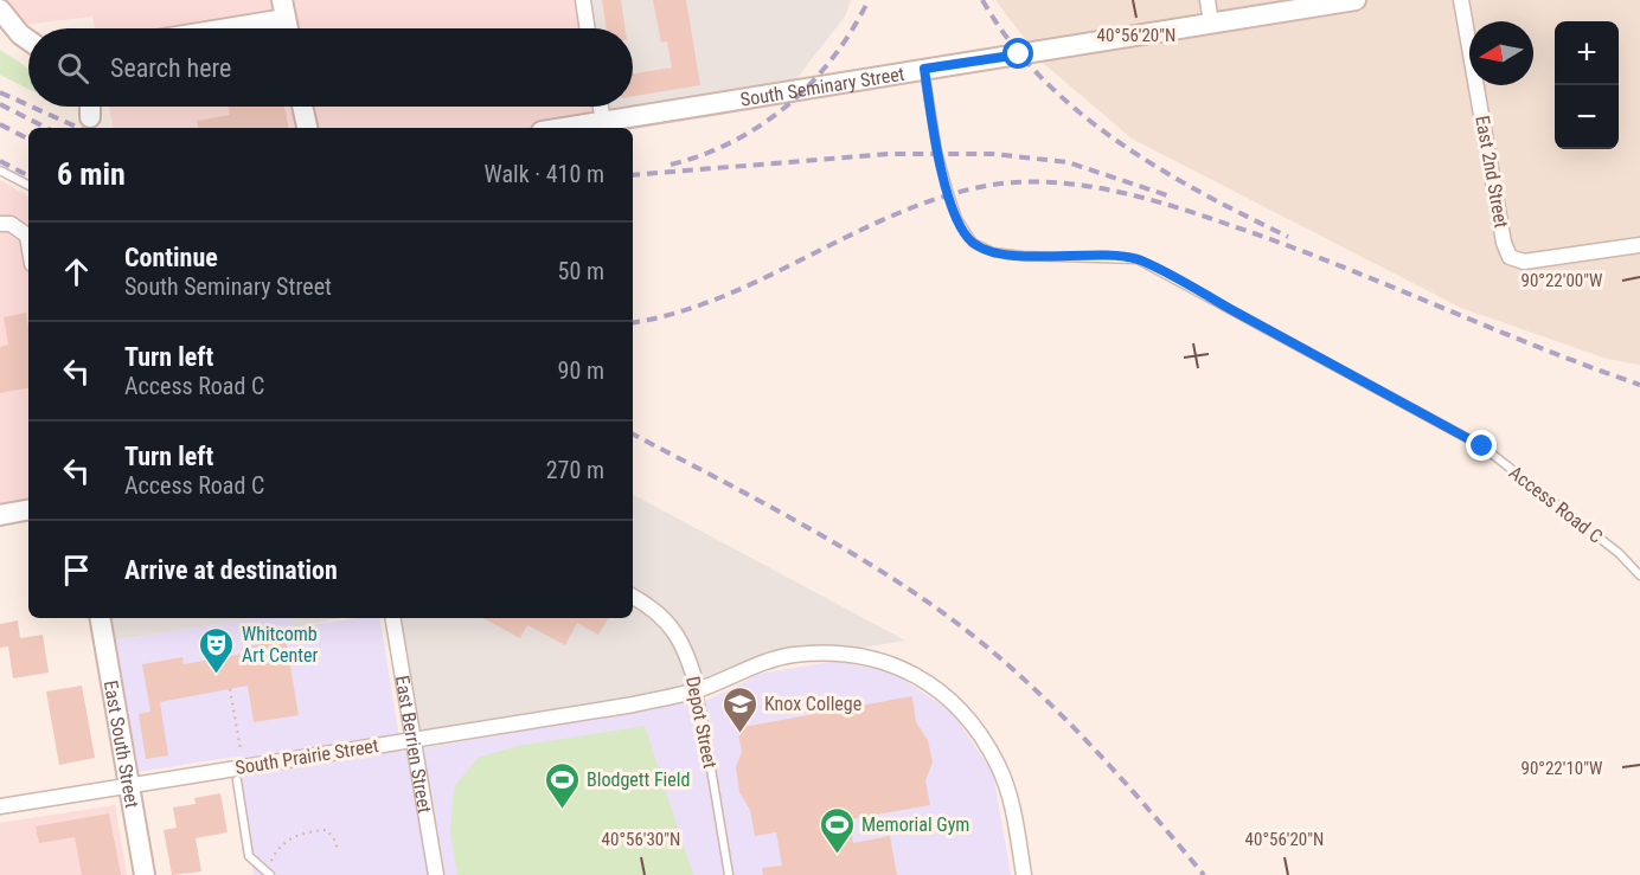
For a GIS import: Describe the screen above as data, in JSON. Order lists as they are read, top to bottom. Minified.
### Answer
{"streets":{"street":["South Seminary Street","East 2nd Street","Depot Street","East South Street","East Berrien Street","South Prairie Street"],"lane":["Access Road C"]},"crossings":[["South Seminary Street","Access Road C"],["Depot Street","South Prairie Street"],["East South Street","South Prairie Street"],["East Berrien Street","South Prairie Street"]],"places":{"theatre":["Whitcomb Art Center"],"school or university":["Knox College"],"sports":["Blodgett Field","Memorial Gym"]},"north":"left","page":{"map_buttons":["+","−"],"search":"Search here","heading":["6 min","Walk · 410 m"],"list":[["Continue","South Seminary Street","50 m"],["Turn left","Access Road C","90 m"],["Turn left","Access Road C","270 m"],"Arrive at destination"]},"coordinates":["40°56'20\"N","90°22'00\"W","90°22'10\"W","40°56'30\"N"]}
